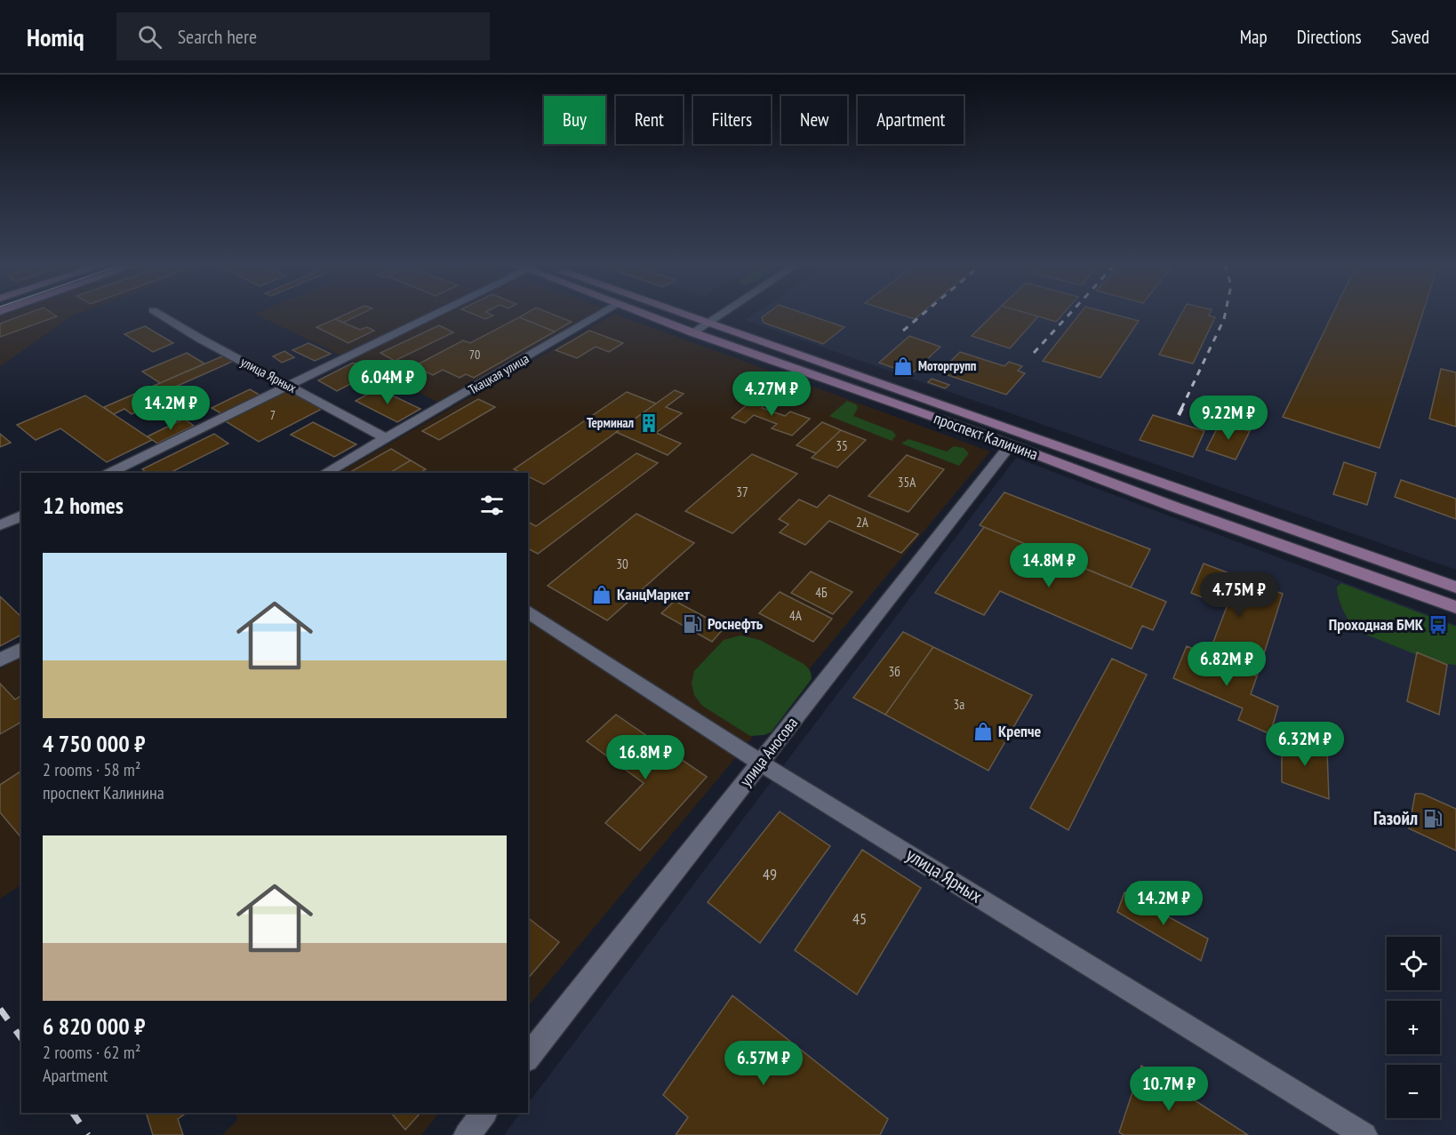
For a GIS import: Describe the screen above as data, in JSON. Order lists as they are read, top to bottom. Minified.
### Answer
{"streets":{"main road":["проспект Калинина"],"street":["Ткацкая улица","улица Ярных","улица Аносова"]},"crossings":[["Ткацкая улица","улица Ярных"],["улица Ярных","улица Аносова"],["проспект Калинина","улица Аносова"]],"places":{"shop":["Моторгрупп","КанцМаркет","Крепче"],"building":["Терминал"],"fuel station":["Роснефть","Газойл"],"bus stop":["Проходная БМК"]},"house_numbers":["70","7","35","35А","37","2А","30","4Б","4А","3б","3а","49","45"],"page":{"header":"Homiq","search":"Search here","nav":["Map","Directions","Saved"],"chip":["Buy","Rent","Filters","New","Apartment"],"price":["6.04M ₽","4.27M ₽","14.2M ₽","9.22M ₽","14.8M ₽","4.75M ₽","6.82M ₽","6.32M ₽","16.8M ₽","14.2M ₽","6.57M ₽","10.7M ₽"],"heading":"12 homes","list":[{"name":"4 750 000 ₽","note":"2 rooms · 58 m² · проспект Калинина"},{"name":"6 820 000 ₽","note":"2 rooms · 62 m² · Apartment"}],"map_buttons":["+","−"]}}
